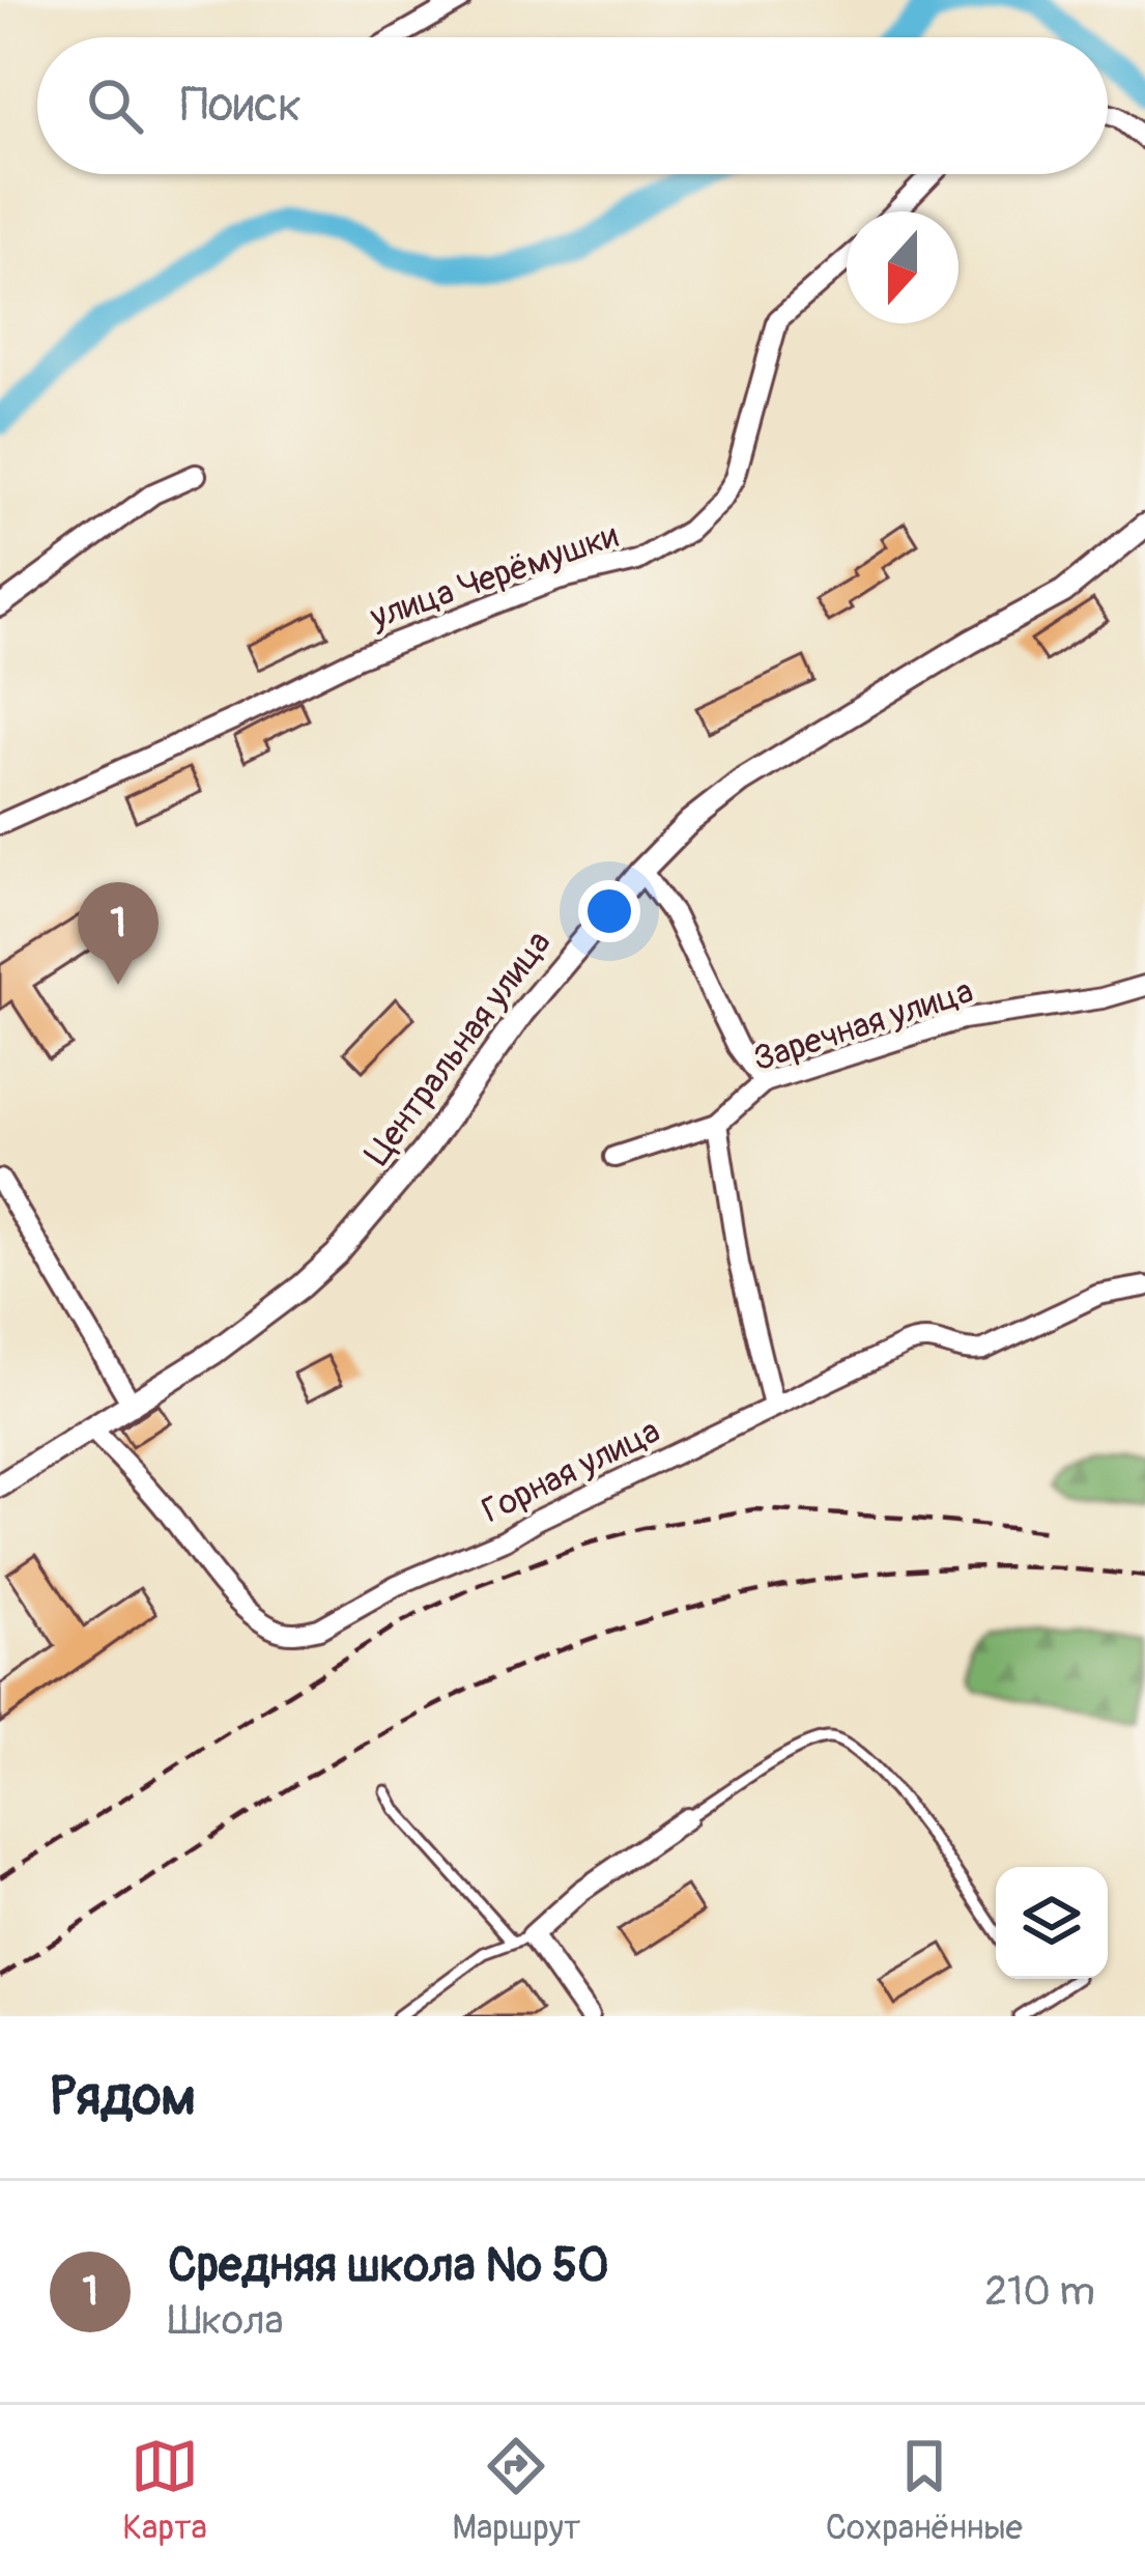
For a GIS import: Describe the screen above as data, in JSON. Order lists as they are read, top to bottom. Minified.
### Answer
{"streets":{"street":["улица Черёмушки","Заречная улица","Центральная улица","Горная улица"]},"crossings":[["Центральная улица","Горная улица"]],"north":"bottom","page":{"search":"Поиск","pins":"1","heading":"Рядом","list":[{"mark":"1","name":"Средняя школа № 50","note":"Школа","value":"210 m"}],"nav":["Карта","Маршрут","Сохранённые"]}}
